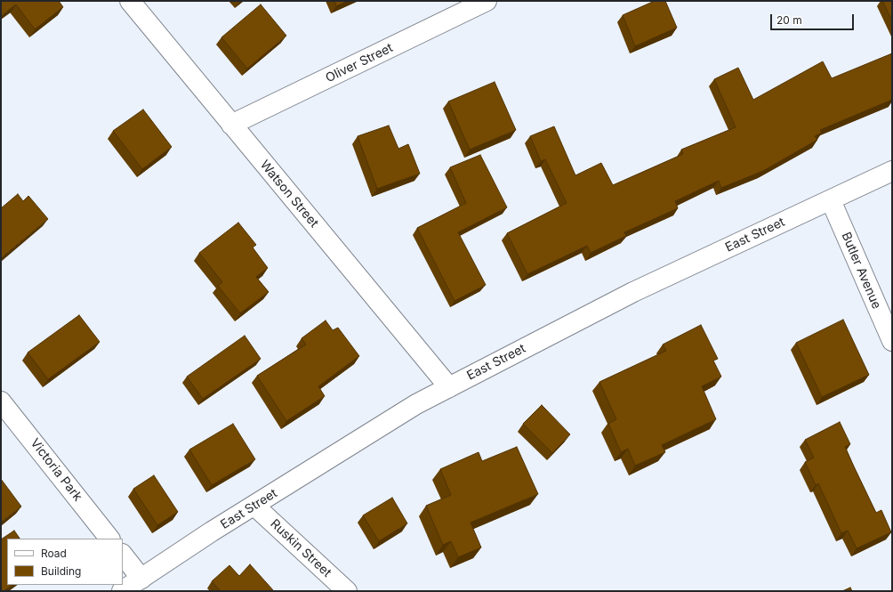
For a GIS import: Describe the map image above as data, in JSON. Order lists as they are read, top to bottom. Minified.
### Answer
{"streets":{"street":["Oliver Street","Watson Street","East Street","Butler Avenue","Victoria Park","Ruskin Street"]},"crossings":[["Oliver Street","Watson Street"],["Watson Street","East Street"],["East Street","Butler Avenue"],["East Street","Ruskin Street"]],"legend":["Road","Building"],"scale_bar":"20 m"}
